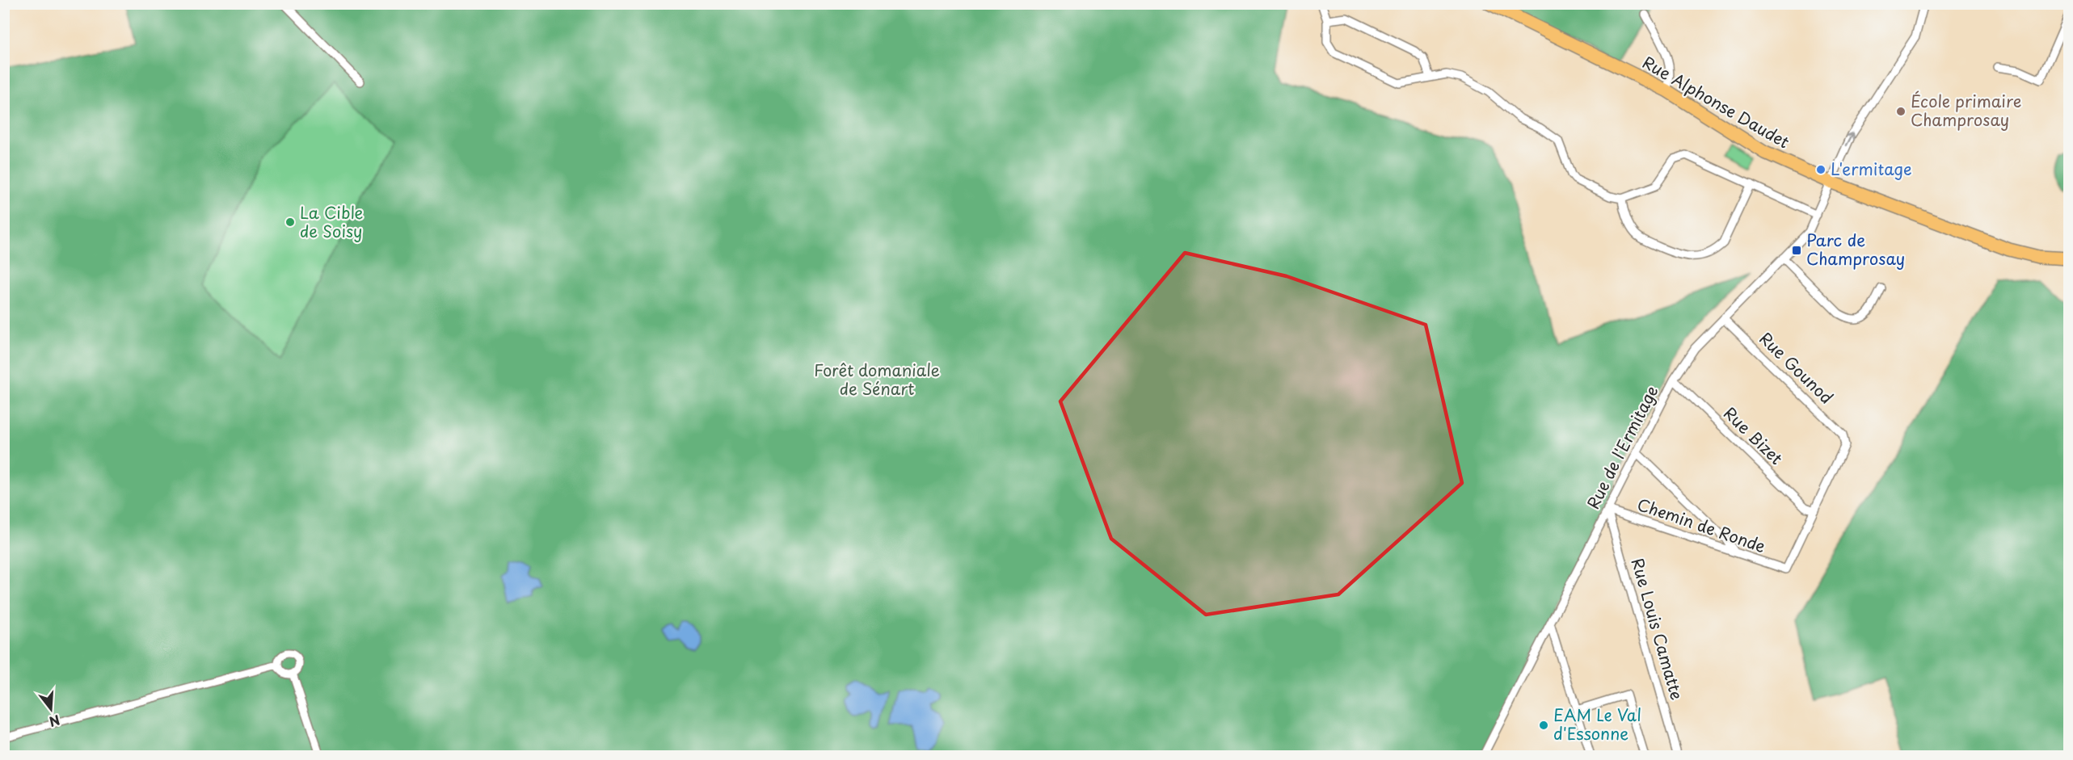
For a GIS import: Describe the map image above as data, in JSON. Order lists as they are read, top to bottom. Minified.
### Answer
{"streets":{"main road":["Rue Alphonse Daudet"],"street":["Rue Gounod","Rue Bizet","Rue de l'Ermitage","Chemin de Ronde","Rue Louis Camatte"]},"crossings":[["Rue Alphonse Daudet","Rue de l'Ermitage"],["Rue Gounod","Rue Bizet"],["Rue Gounod","Rue de l'Ermitage"],["Rue Gounod","Chemin de Ronde"],["Rue Bizet","Rue de l'Ermitage"],["Rue Bizet","Chemin de Ronde"],["Rue de l'Ermitage","Chemin de Ronde"],["Rue de l'Ermitage","Rue Louis Camatte"],["Chemin de Ronde","Rue Louis Camatte"]],"parks":["Forêt domaniale de Sénart"],"places":{"other":["École primaire Champrosay","L'ermitage","La Cible de Soisy","EAM Le Val d'Essonne"],"transit":["Parc de Champrosay"]},"north":"bottom"}
